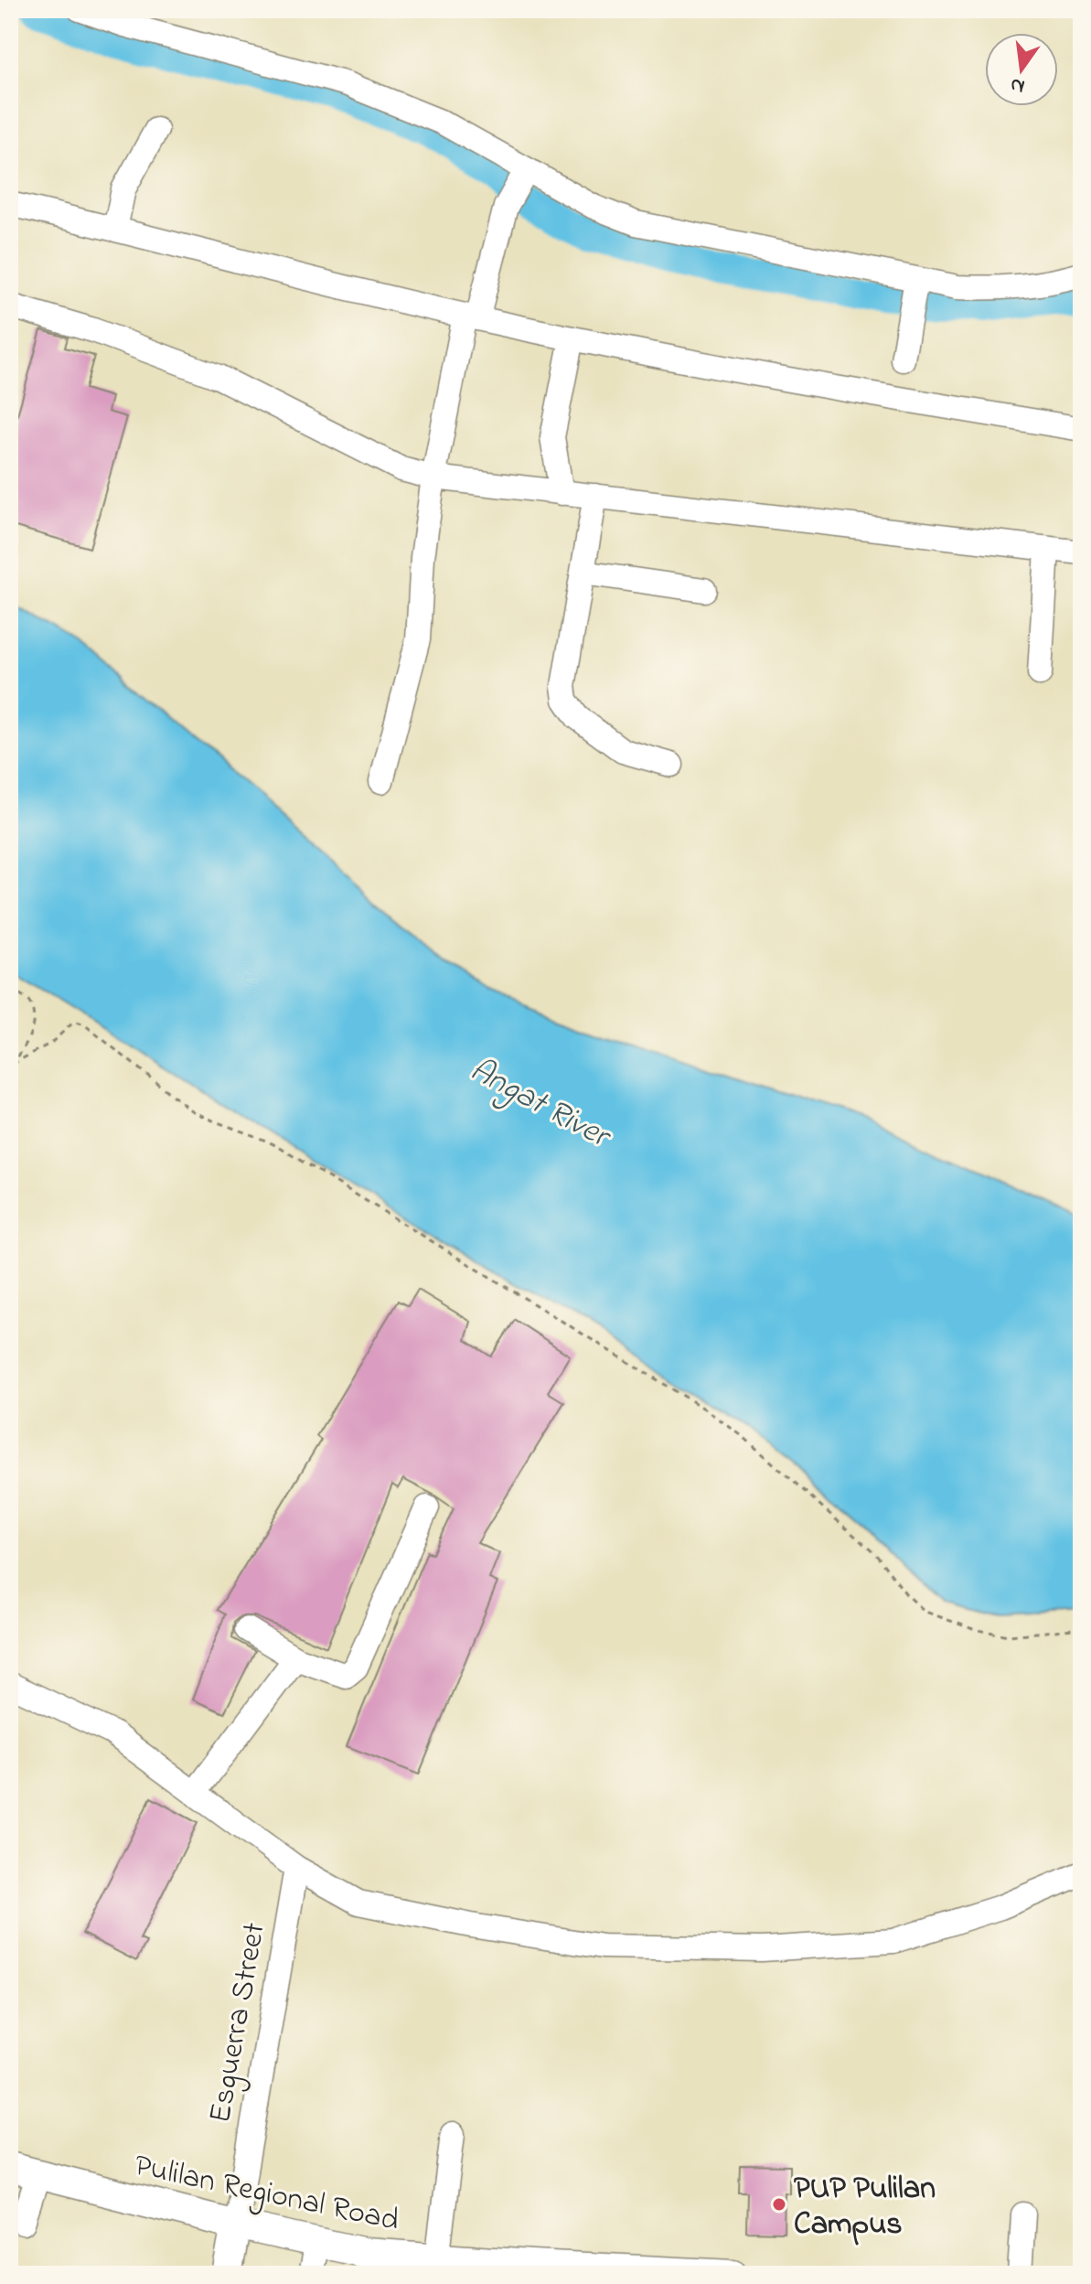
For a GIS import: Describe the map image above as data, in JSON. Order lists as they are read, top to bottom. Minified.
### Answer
{"streets":{"main road":["Esguerra Street","Pulilan Regional Road"]},"crossings":[["Esguerra Street","Pulilan Regional Road"]],"water":["Angat River"],"places":["PUP Pulilan Campus"],"north":"bottom"}
